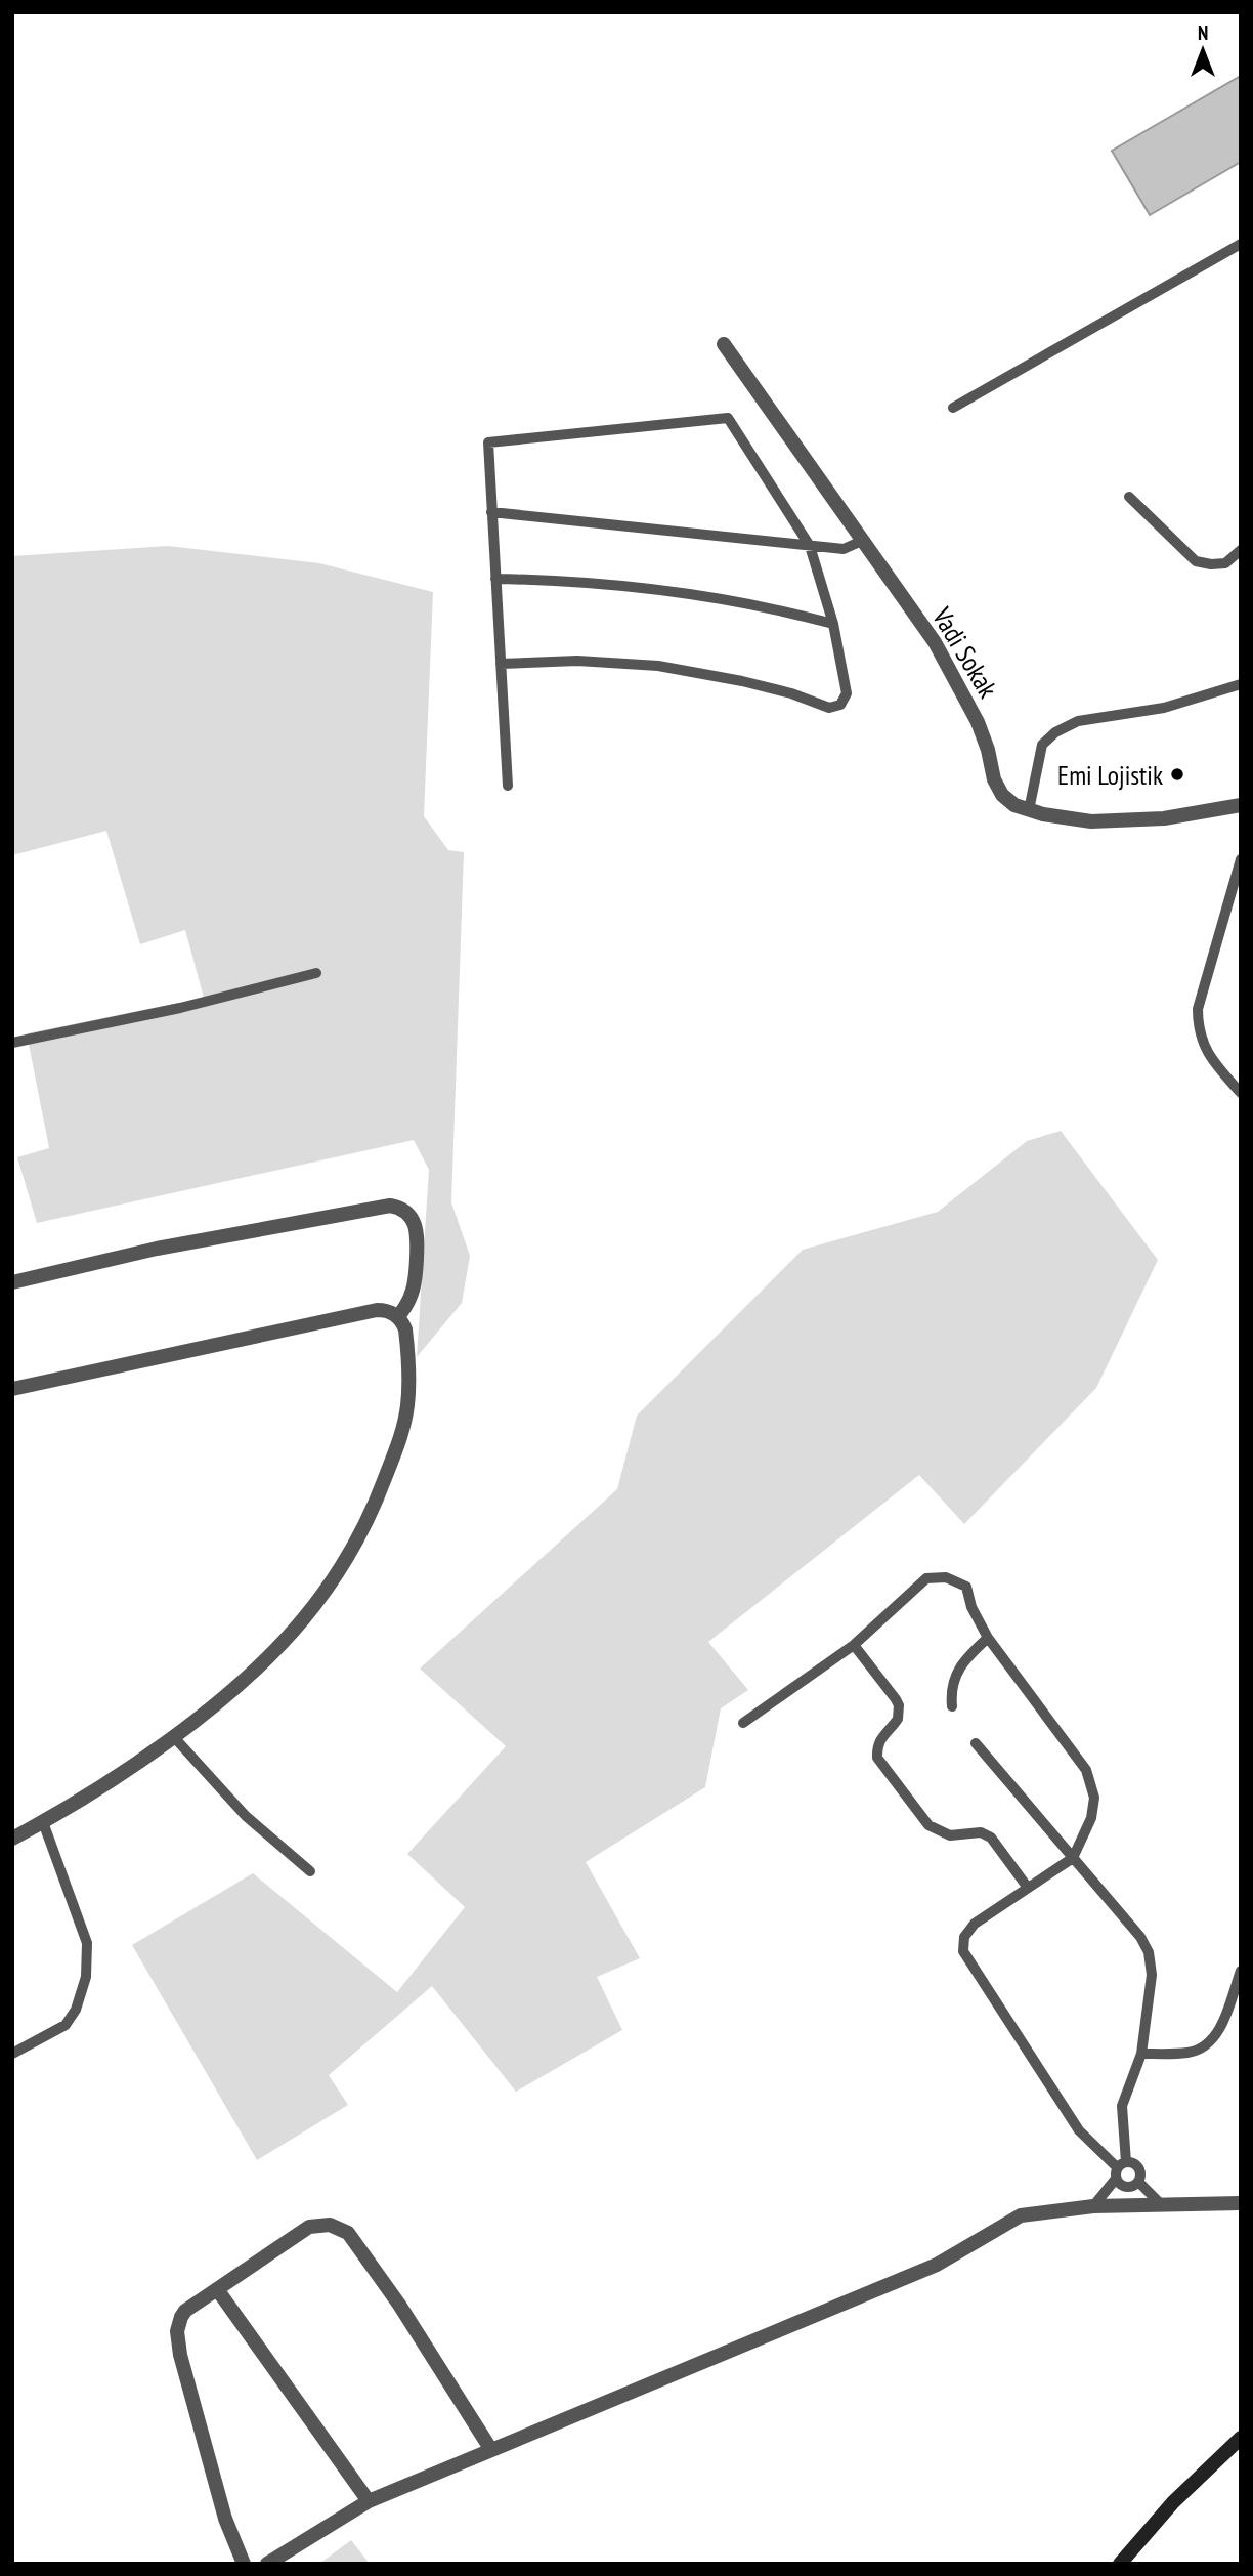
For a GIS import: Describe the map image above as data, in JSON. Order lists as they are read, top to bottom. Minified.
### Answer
{"streets":{"street":["Vadi Sokak"]},"places":["Emi Lojistik"],"north":"top"}
